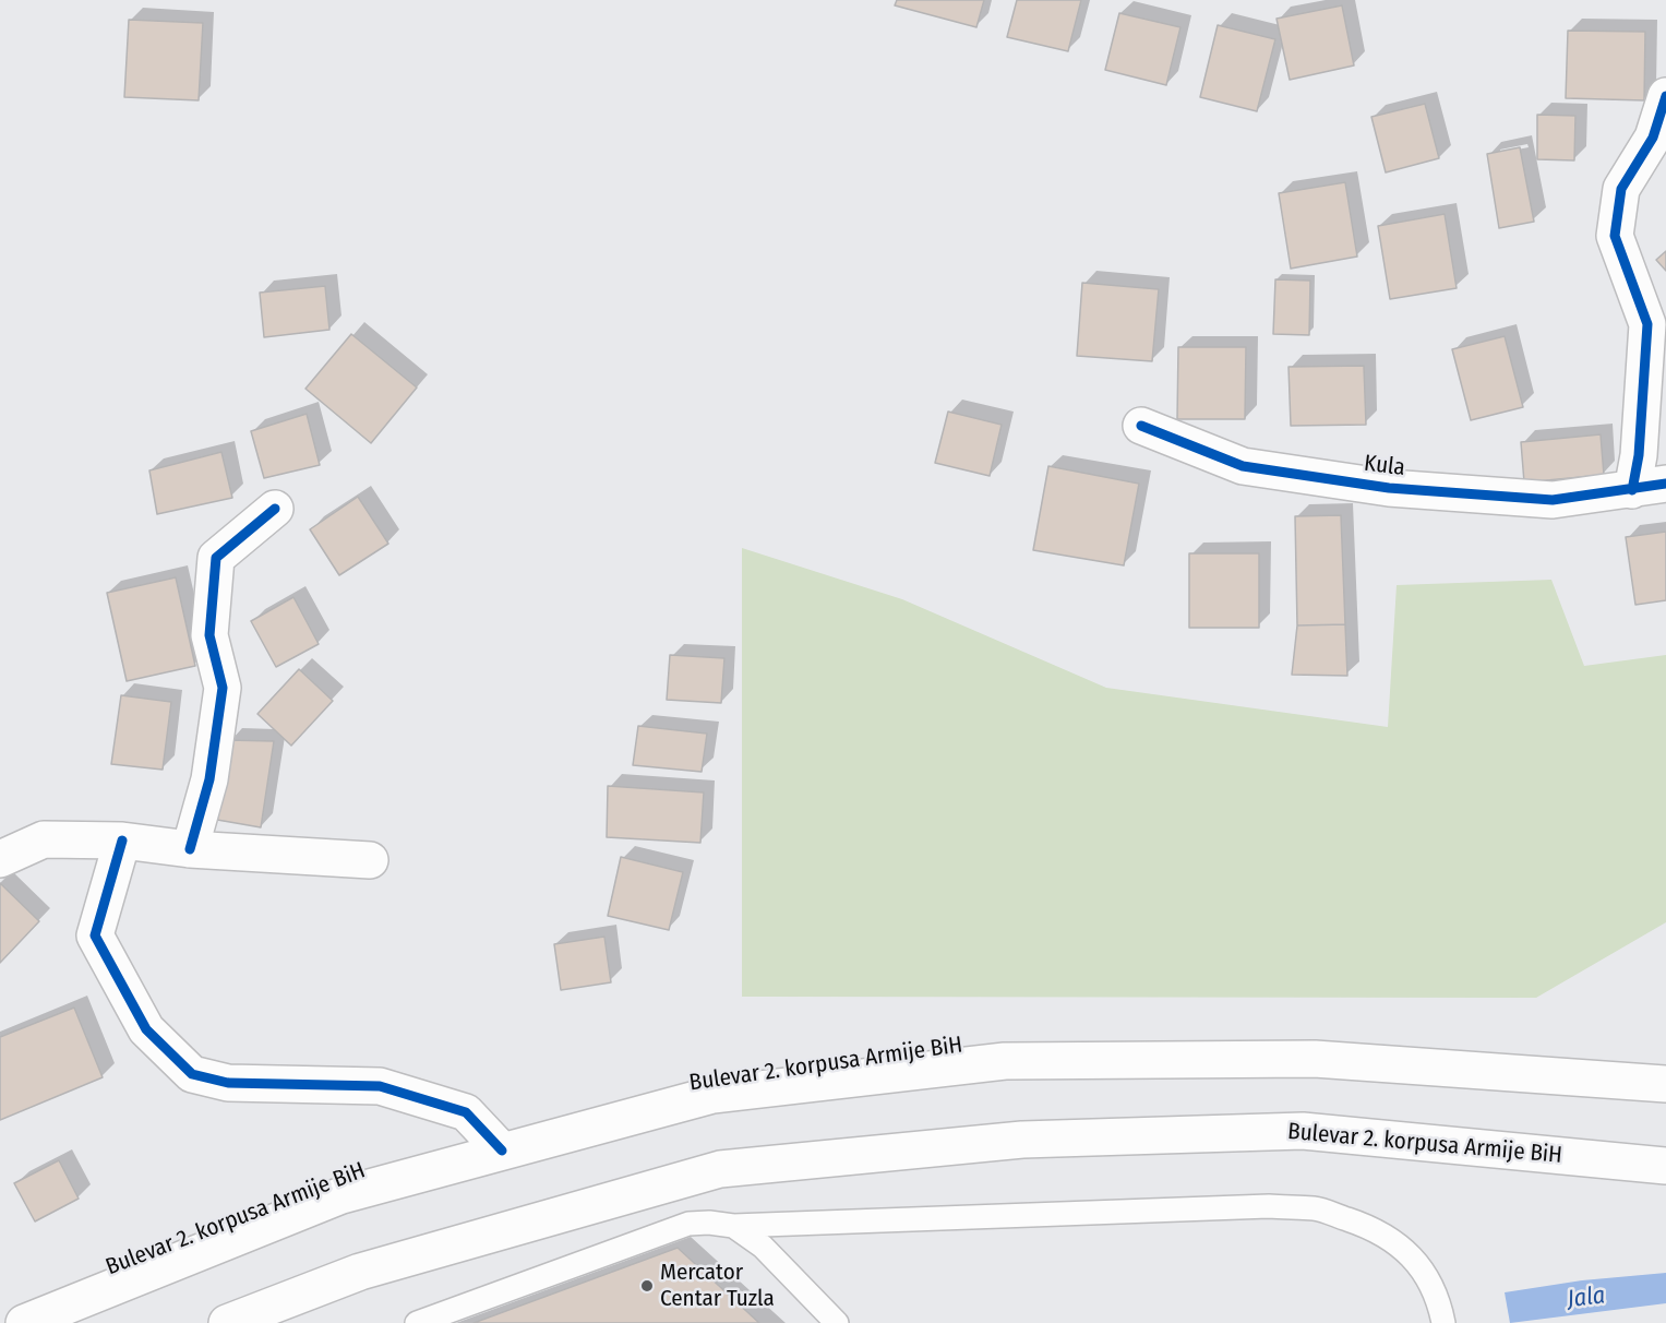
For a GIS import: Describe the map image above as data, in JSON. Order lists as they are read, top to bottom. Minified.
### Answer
{"streets":{"main road":["Kula","Bulevar 2. korpusa Armije BiH"]},"water":["Jala"],"places":["Mercator Centar Tuzla"]}
